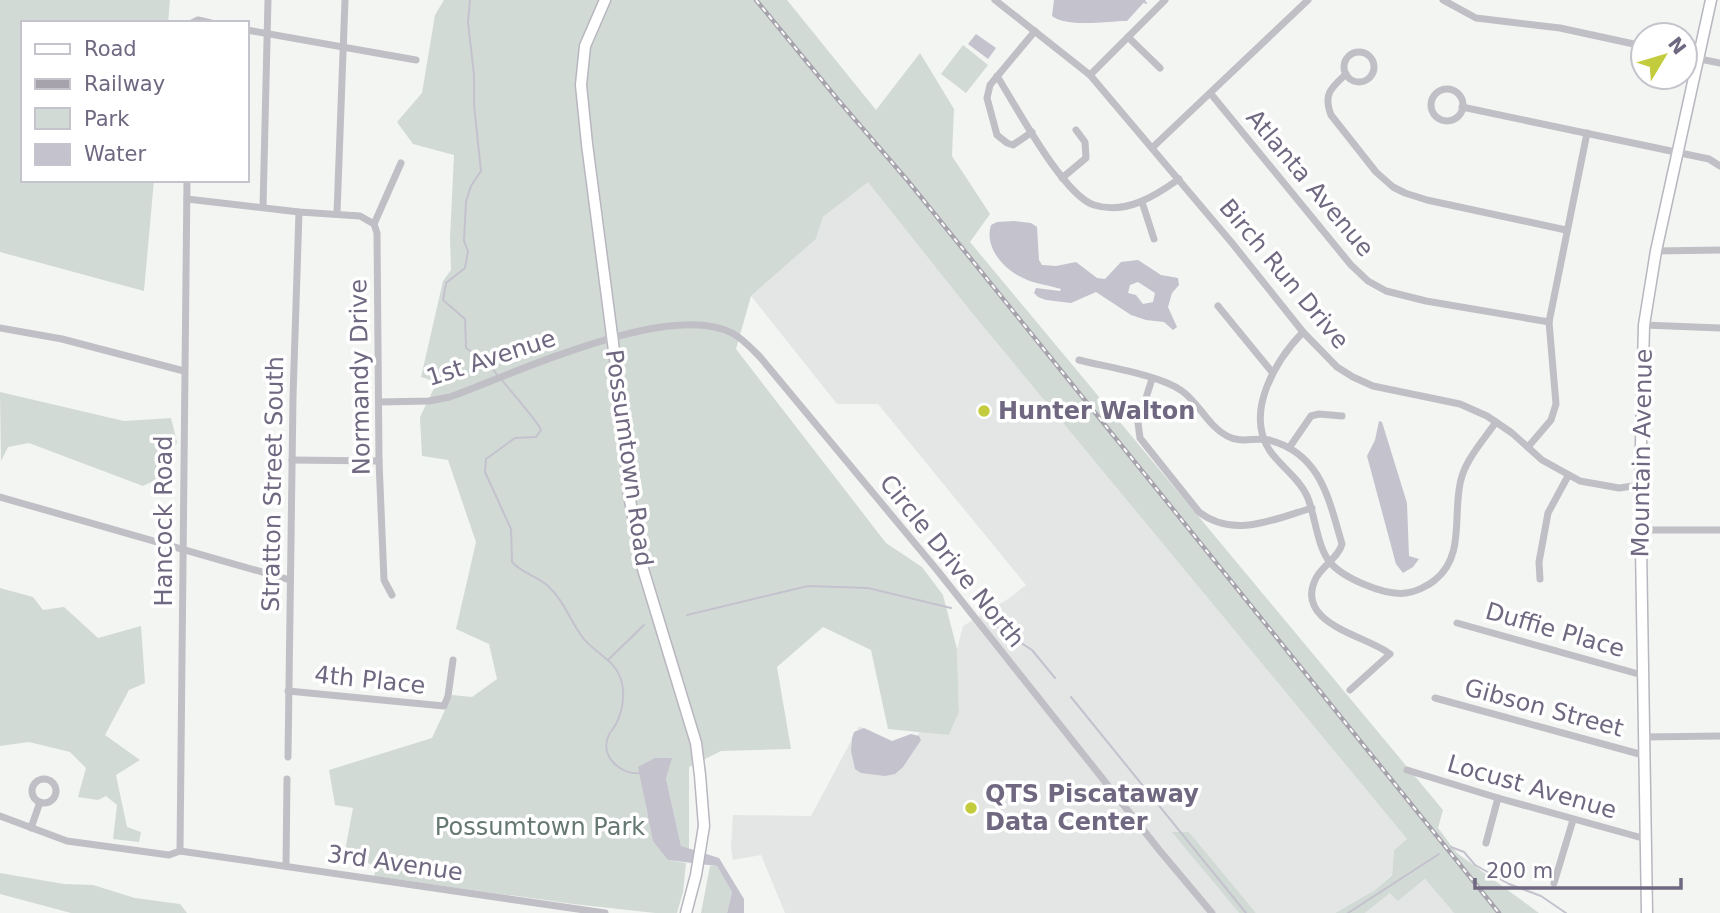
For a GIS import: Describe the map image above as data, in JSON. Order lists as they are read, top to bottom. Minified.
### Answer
{"streets":{"main road":["Mountain Avenue","Possumtown Road"],"street":["Atlanta Avenue","Birch Run Drive","1st Avenue","Normandy Drive","Stratton Street South","Hancock Road","Circle Drive North","Duffie Place","4th Place","Gibson Street","Locust Avenue","3rd Avenue"]},"crossings":[["Birch Run Drive","Mountain Avenue"],["1st Avenue","Normandy Drive"],["1st Avenue","Possumtown Road"],["1st Avenue","Circle Drive North"],["Mountain Avenue","Duffie Place"],["Mountain Avenue","Gibson Street"],["Mountain Avenue","Locust Avenue"],["Possumtown Road","Circle Drive North"],["Stratton Street South","4th Place"],["Hancock Road","3rd Avenue"]],"parks":["Possumtown Park"],"places":["Hunter Walton","QTS Piscataway Data Center"],"legend":["Road","Railway","Park","Water"],"scale_bar":"200 m","north":"top right"}
